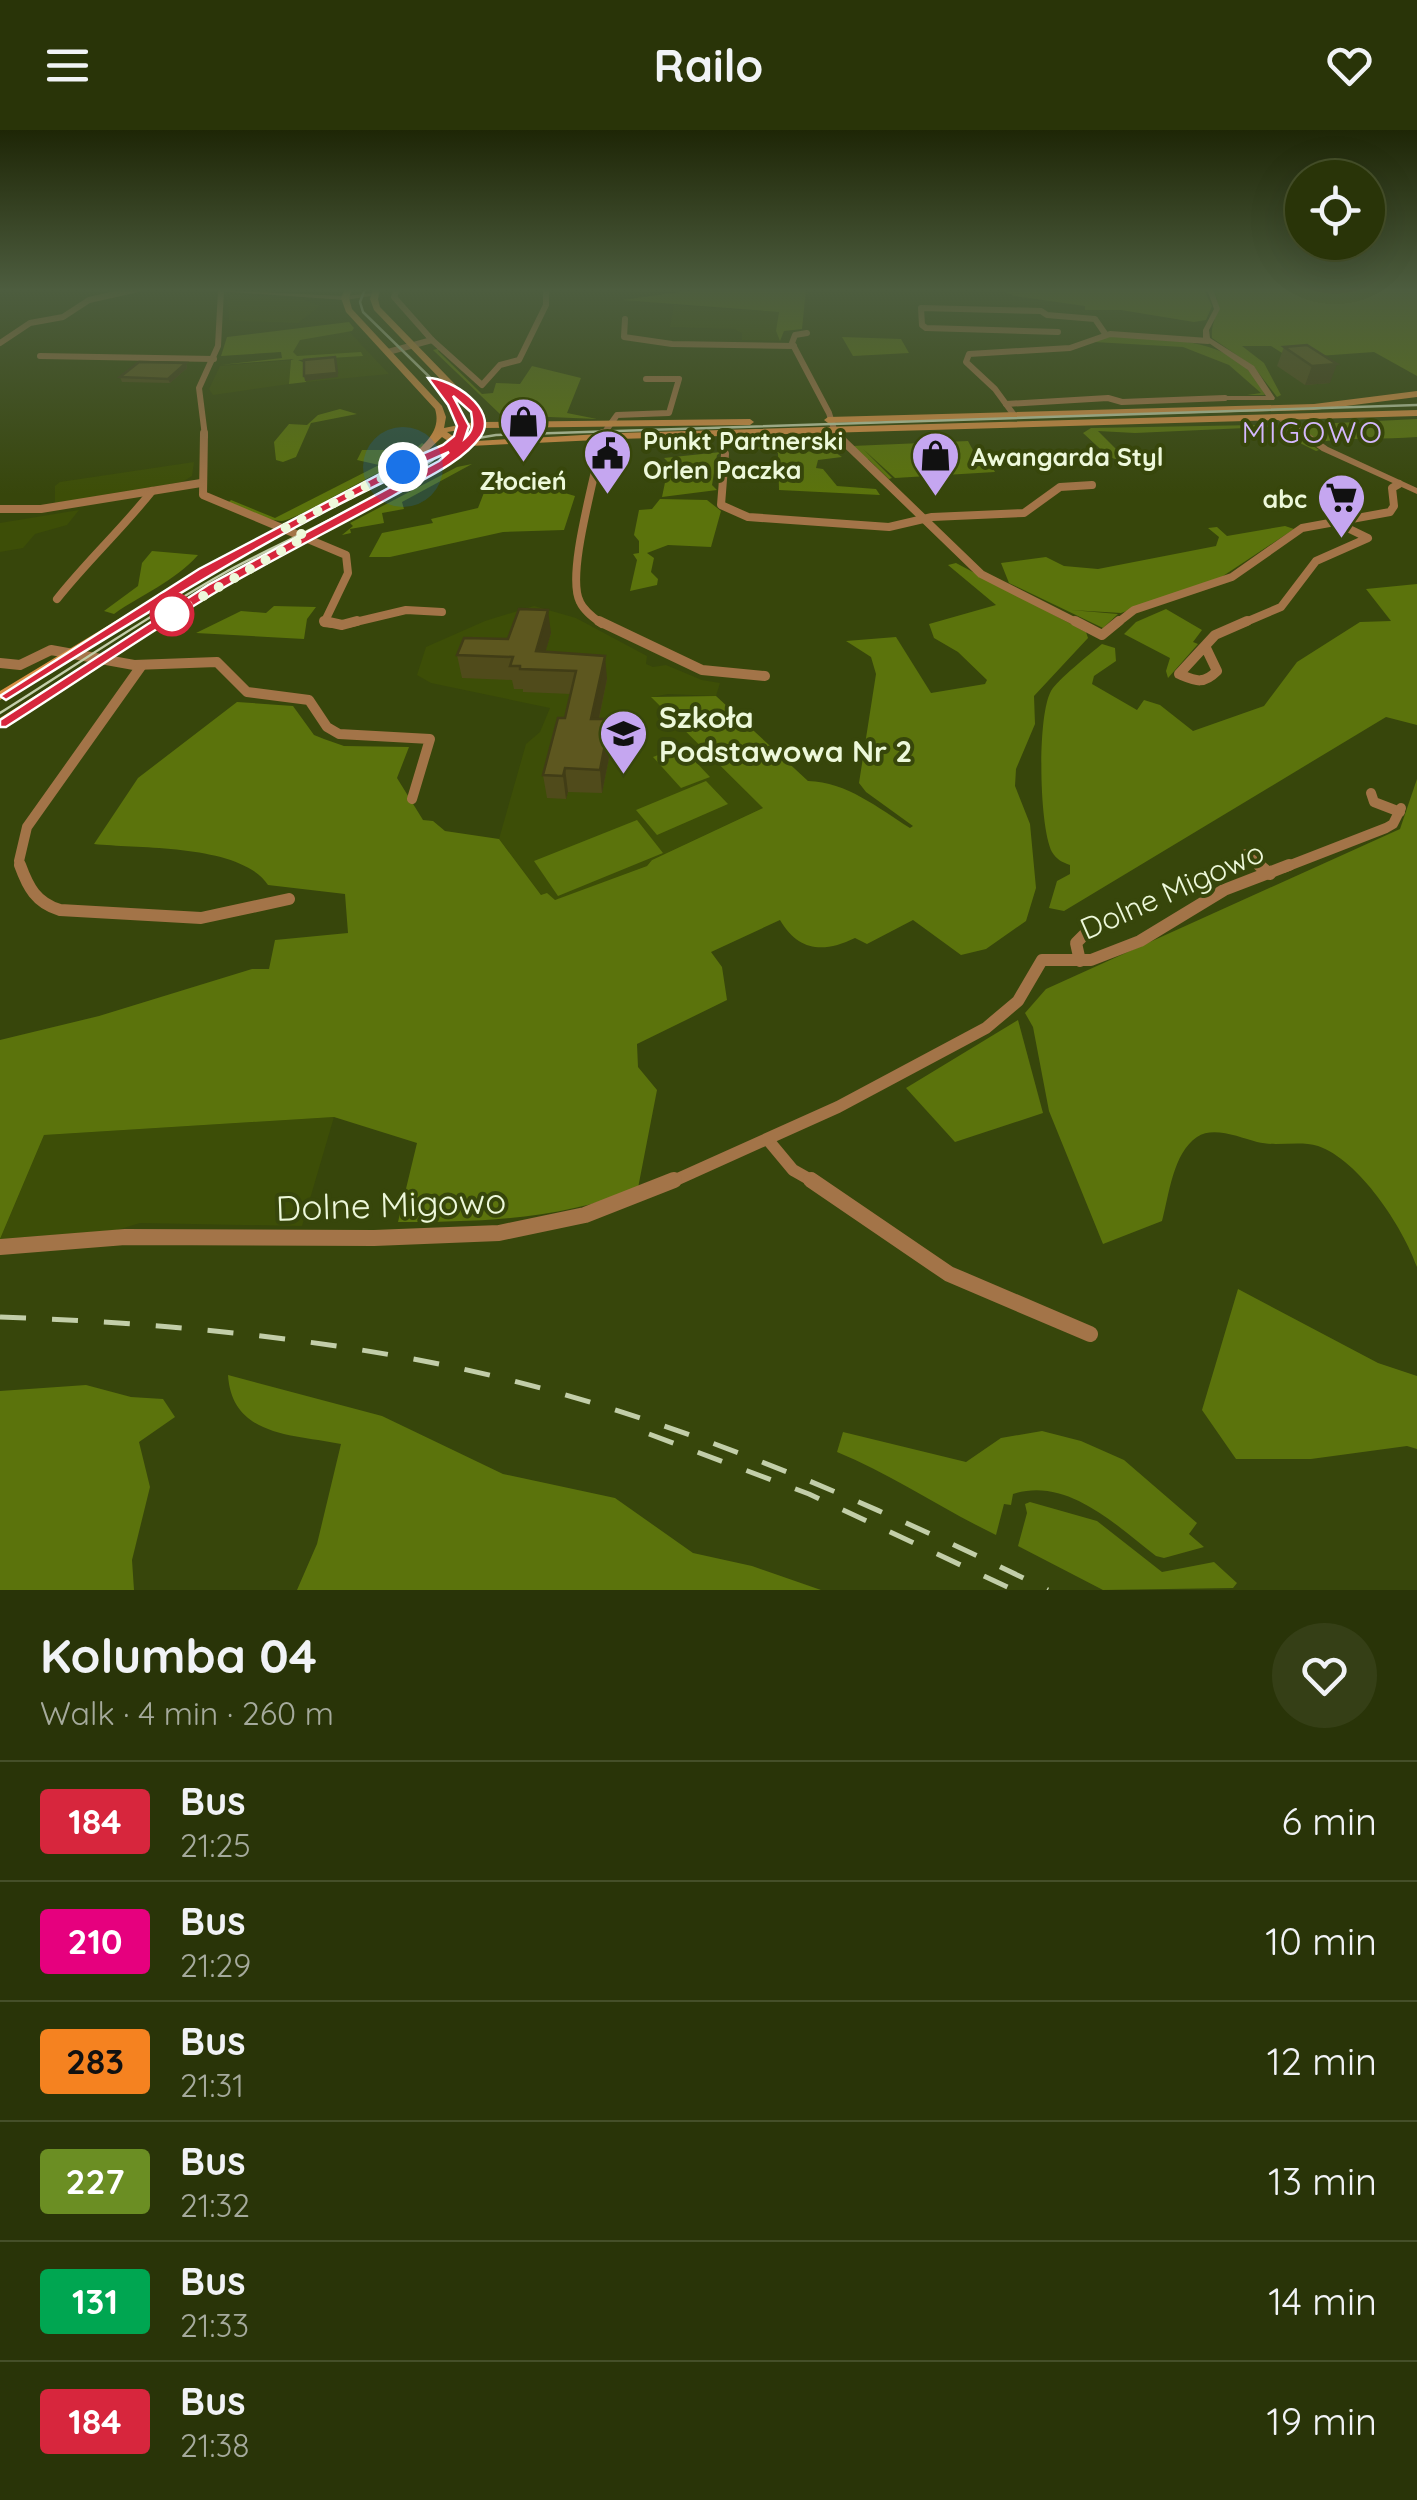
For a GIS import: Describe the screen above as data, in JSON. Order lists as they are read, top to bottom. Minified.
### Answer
{"streets":{"street":["Dolne Migowo"]},"districts":["MIGOWO"],"places":{"shop":["Złocień","Awangarda Styl"],"public building":["Punkt Partnerski Orlen Paczka"],"supermarket":["abc"],"school or university":["Szkoła Podstawowa Nr 2"]},"lines":["bus line 184"],"page":{"header":"Railo","heading":["Kolumba 04","Walk · 4 min · 260 m"],"list":[{"mark":"184","name":"Bus","note":"21:25","value":"6 min"},{"mark":"210","name":"Bus","note":"21:29","value":"10 min"},{"mark":"283","name":"Bus","note":"21:31","value":"12 min"},{"mark":"227","name":"Bus","note":"21:32","value":"13 min"},{"mark":"131","name":"Bus","note":"21:33","value":"14 min"},{"mark":"184","name":"Bus","note":"21:38","value":"19 min"}]}}
